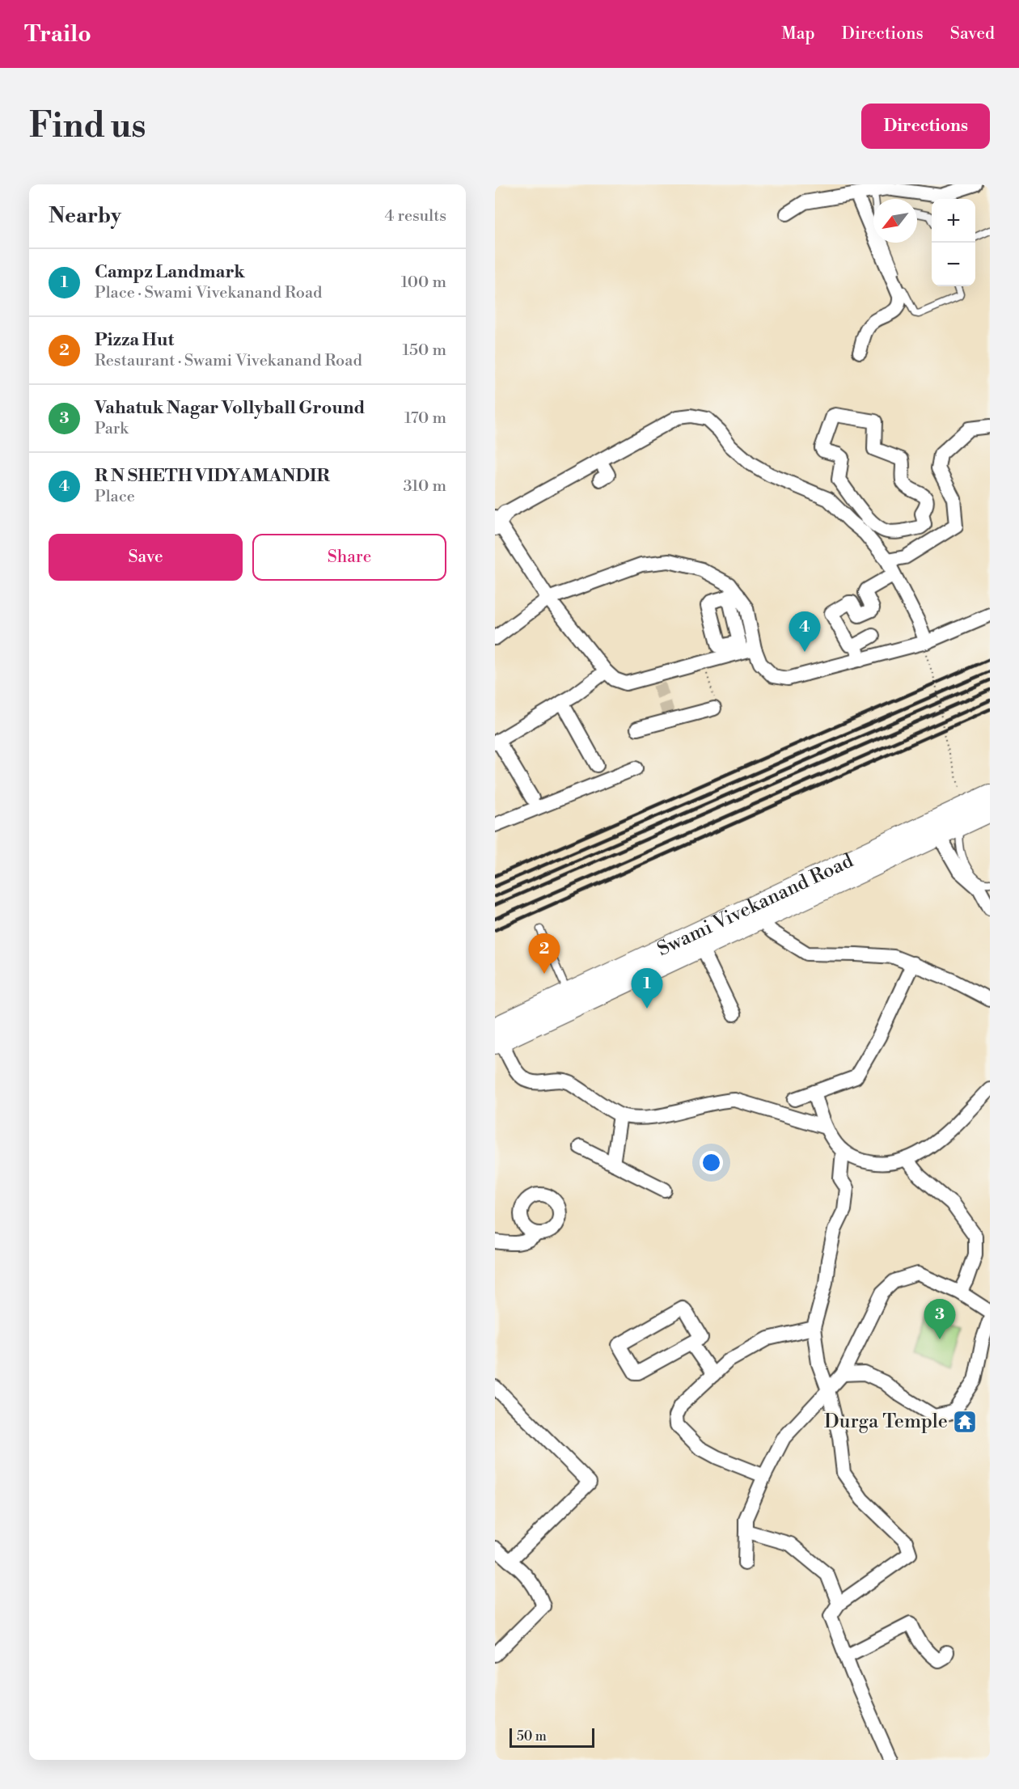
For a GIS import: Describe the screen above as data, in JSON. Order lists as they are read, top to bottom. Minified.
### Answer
{"streets":{"main road":["Swami Vivekanand Road"]},"places":{"temple":["Durga Temple"]},"scale_bar":"50 m","north":"bottom left","page":{"header":"Trailo","nav":["Map","Directions","Saved"],"buttons":["Directions",["Save","Share"]],"title":"Find us","heading":["Nearby","4 results"],"map_buttons":["+","−"],"list":[{"mark":"1","name":"Campz Landmark","note":"Place · Swami Vivekanand Road","value":"100 m"},{"mark":"2","name":"Pizza Hut","note":"Restaurant · Swami Vivekanand Road","value":"150 m"},{"mark":"3","name":"Vahatuk Nagar Vollyball Ground","note":"Park","value":"170 m"},{"mark":"4","name":"R N SHETH VIDYAMANDIR","note":"Place","value":"310 m"}],"pins":["4","2","1","3"],"scale":"50 m"}}
